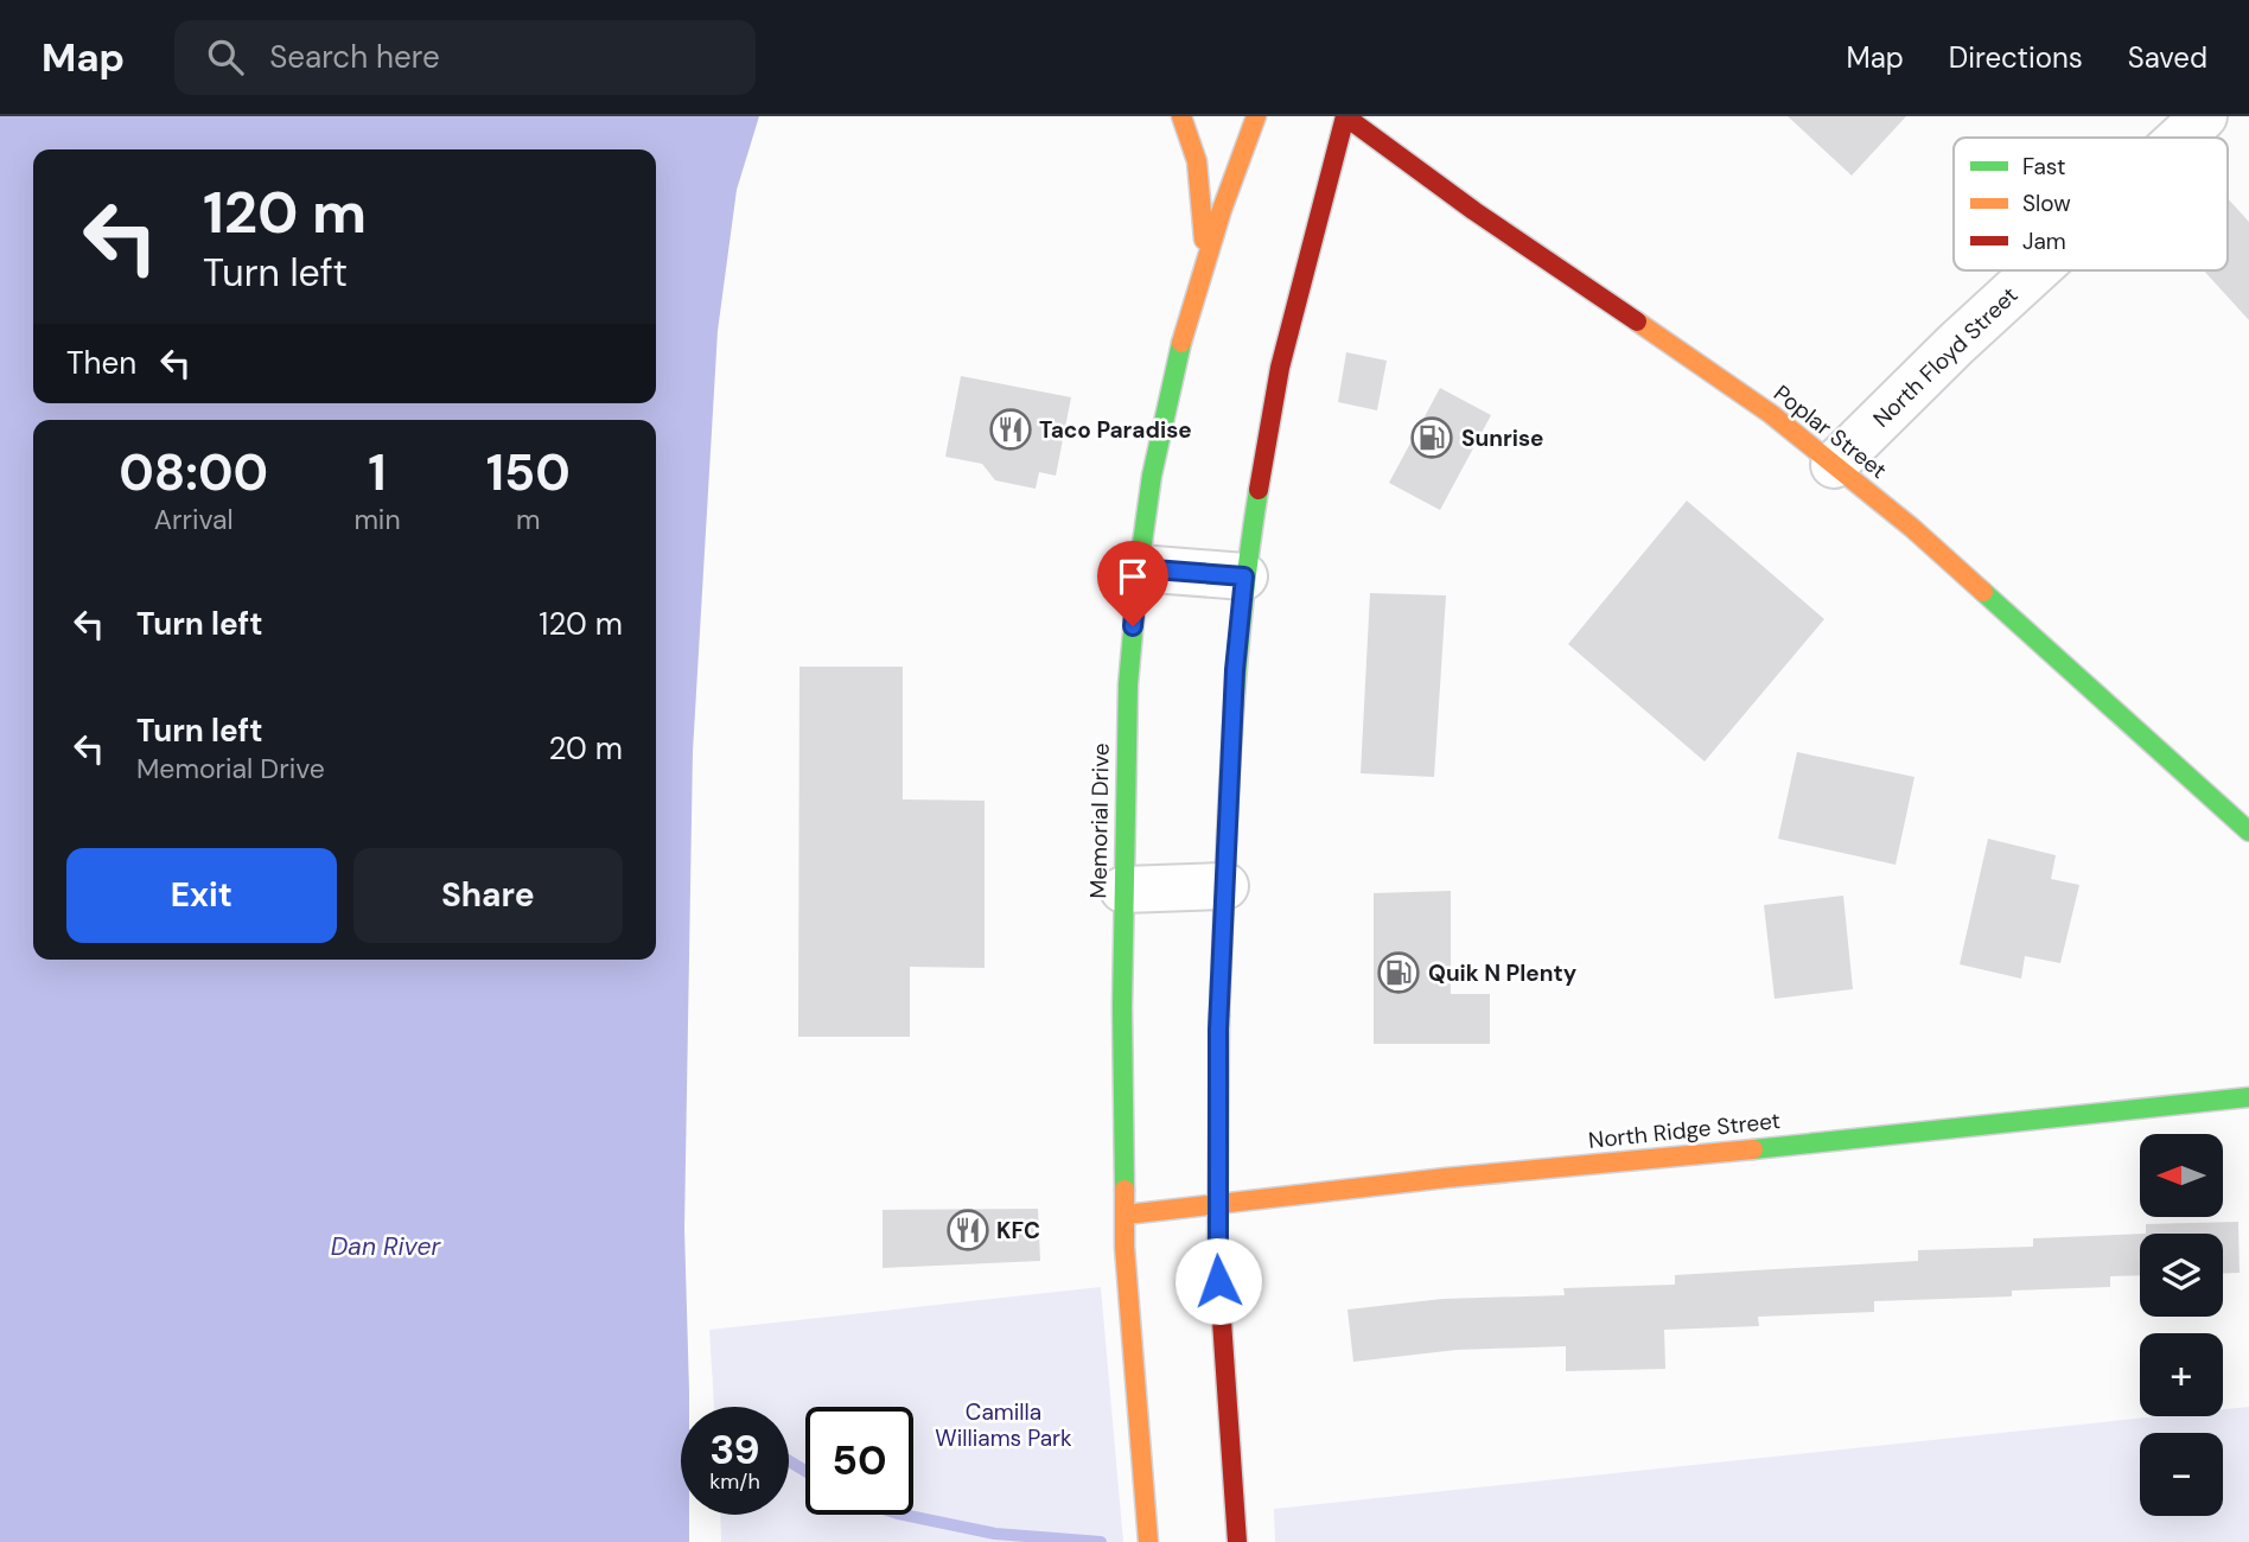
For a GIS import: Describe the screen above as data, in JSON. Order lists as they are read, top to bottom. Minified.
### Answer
{"streets":{"main road":["Poplar Street","Memorial Drive","North Ridge Street"],"street":["North Floyd Street"]},"crossings":[["North Floyd Street","Poplar Street"],["Memorial Drive","North Ridge Street"]],"water":["Dan River"],"parks":["Camilla Williams Park"],"places":{"restaurant":["Taco Paradise","KFC"],"fuel station":["Sunrise","Quik N Plenty"]},"legend":["Fast","Slow","Jam"],"north":"left","page":{"header":"Map","search":"Search here","nav":["Map","Directions","Saved"],"turn":["120 m","Turn left"],"then":"Then","eta":["08:00","Arrival","1","min","150","m"],"list":[{"name":"Turn left","value":"120 m"},{"name":"Turn left","note":"Memorial Drive","value":"20 m"}],"buttons":["Exit","Share"],"map_buttons":["+","−"],"speed":"39 km/h","limit":"50"}}
